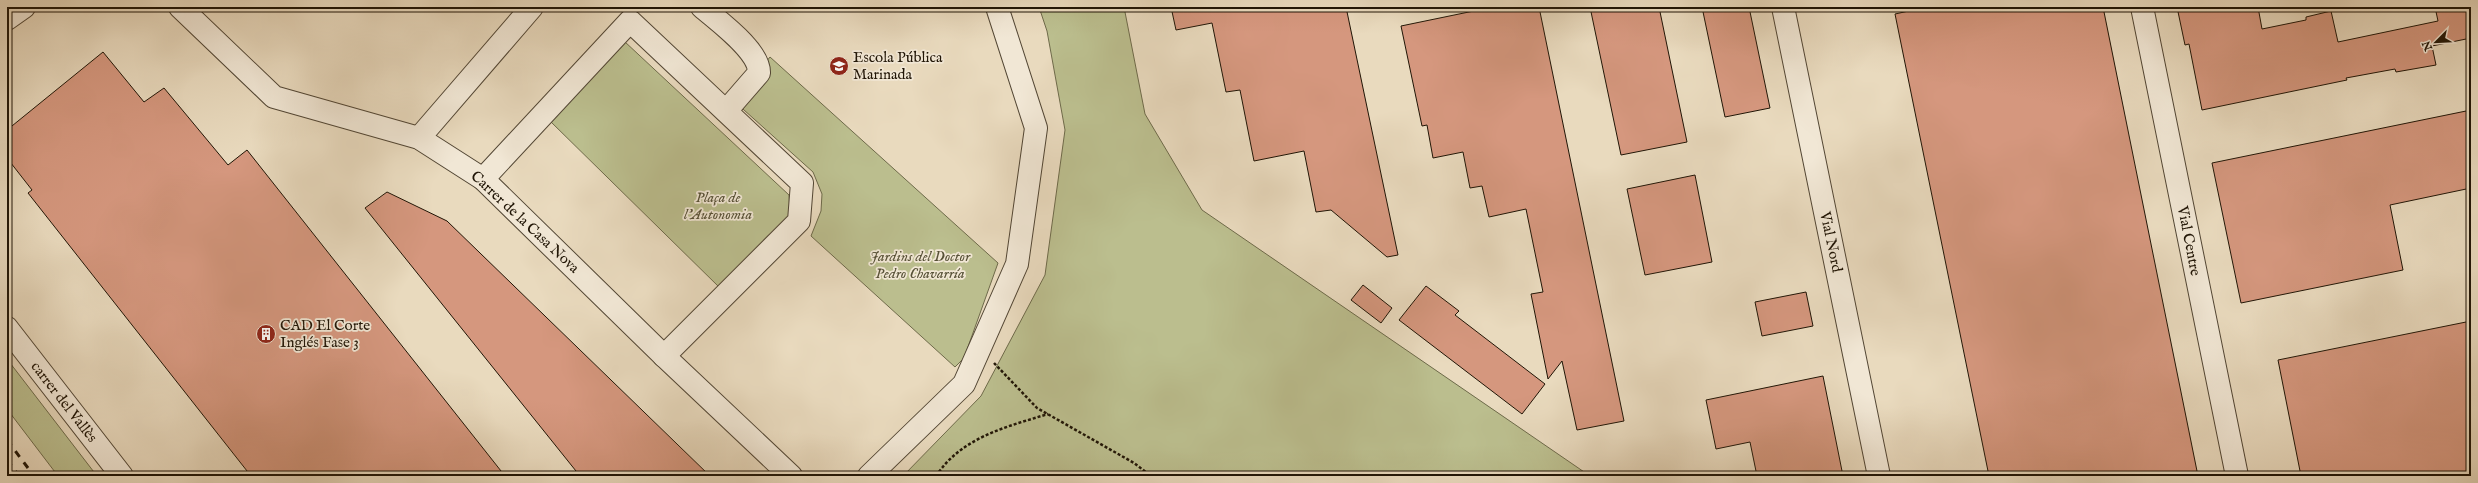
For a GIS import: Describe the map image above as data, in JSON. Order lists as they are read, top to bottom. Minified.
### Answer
{"streets":{"street":["Carrer de la Casa Nova","Vial Centre","Vial Nord","carrer del Vallès"]},"parks":["Plaça de l'Autonomia","Jardins del Doctor Pedro Chavarría"],"places":{"school or university":["Escola Pública Marinada"],"building":["CAD El Corte Inglés Fase 3"]},"north":"bottom left"}
